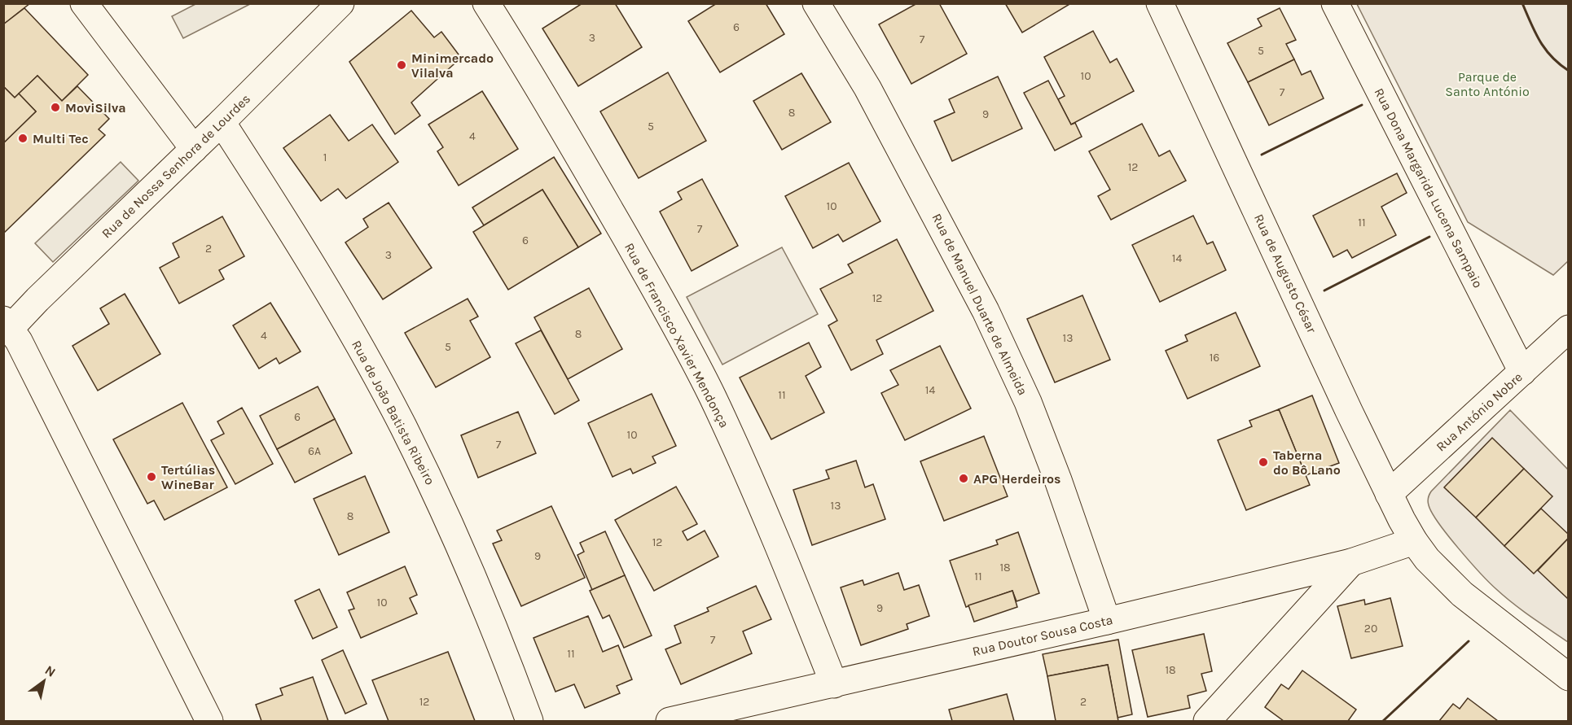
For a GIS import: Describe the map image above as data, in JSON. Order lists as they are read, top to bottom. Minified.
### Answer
{"streets":{"street":["Rua de Nossa Senhora de Lourdes","Rua Dona Margarida Lucena Sampaio","Rua de Augusto César","Rua de Manuel Duarte de Almeida","Rua de Francisco Xavier Mendonça","Rua António Nobre","Rua de João Batista Ribeiro","Rua Doutor Sousa Costa"]},"crossings":[["Rua de Nossa Senhora de Lourdes","Rua de João Batista Ribeiro"],["Rua Dona Margarida Lucena Sampaio","Rua António Nobre"],["Rua de Augusto César","Rua António Nobre"],["Rua de Augusto César","Rua Doutor Sousa Costa"],["Rua de Manuel Duarte de Almeida","Rua Doutor Sousa Costa"],["Rua de Francisco Xavier Mendonça","Rua Doutor Sousa Costa"]],"parks":["Parque de Santo António"],"places":["Minimercado Vilalva","MoviSilva","Multi Tec","Taberna do Bô Lano","Tertúlias WineBar","APG Herdeiros"],"house_numbers":["6","3","7","5","10","7","8","9","5","4","1","12","10","11","7","6","2","3","14","12","8","4","13","5","16","14","11","6","10","7","6A","13","8","12","9","18","11","10","9","20","7","11","18","12","2"],"north":"top right"}
